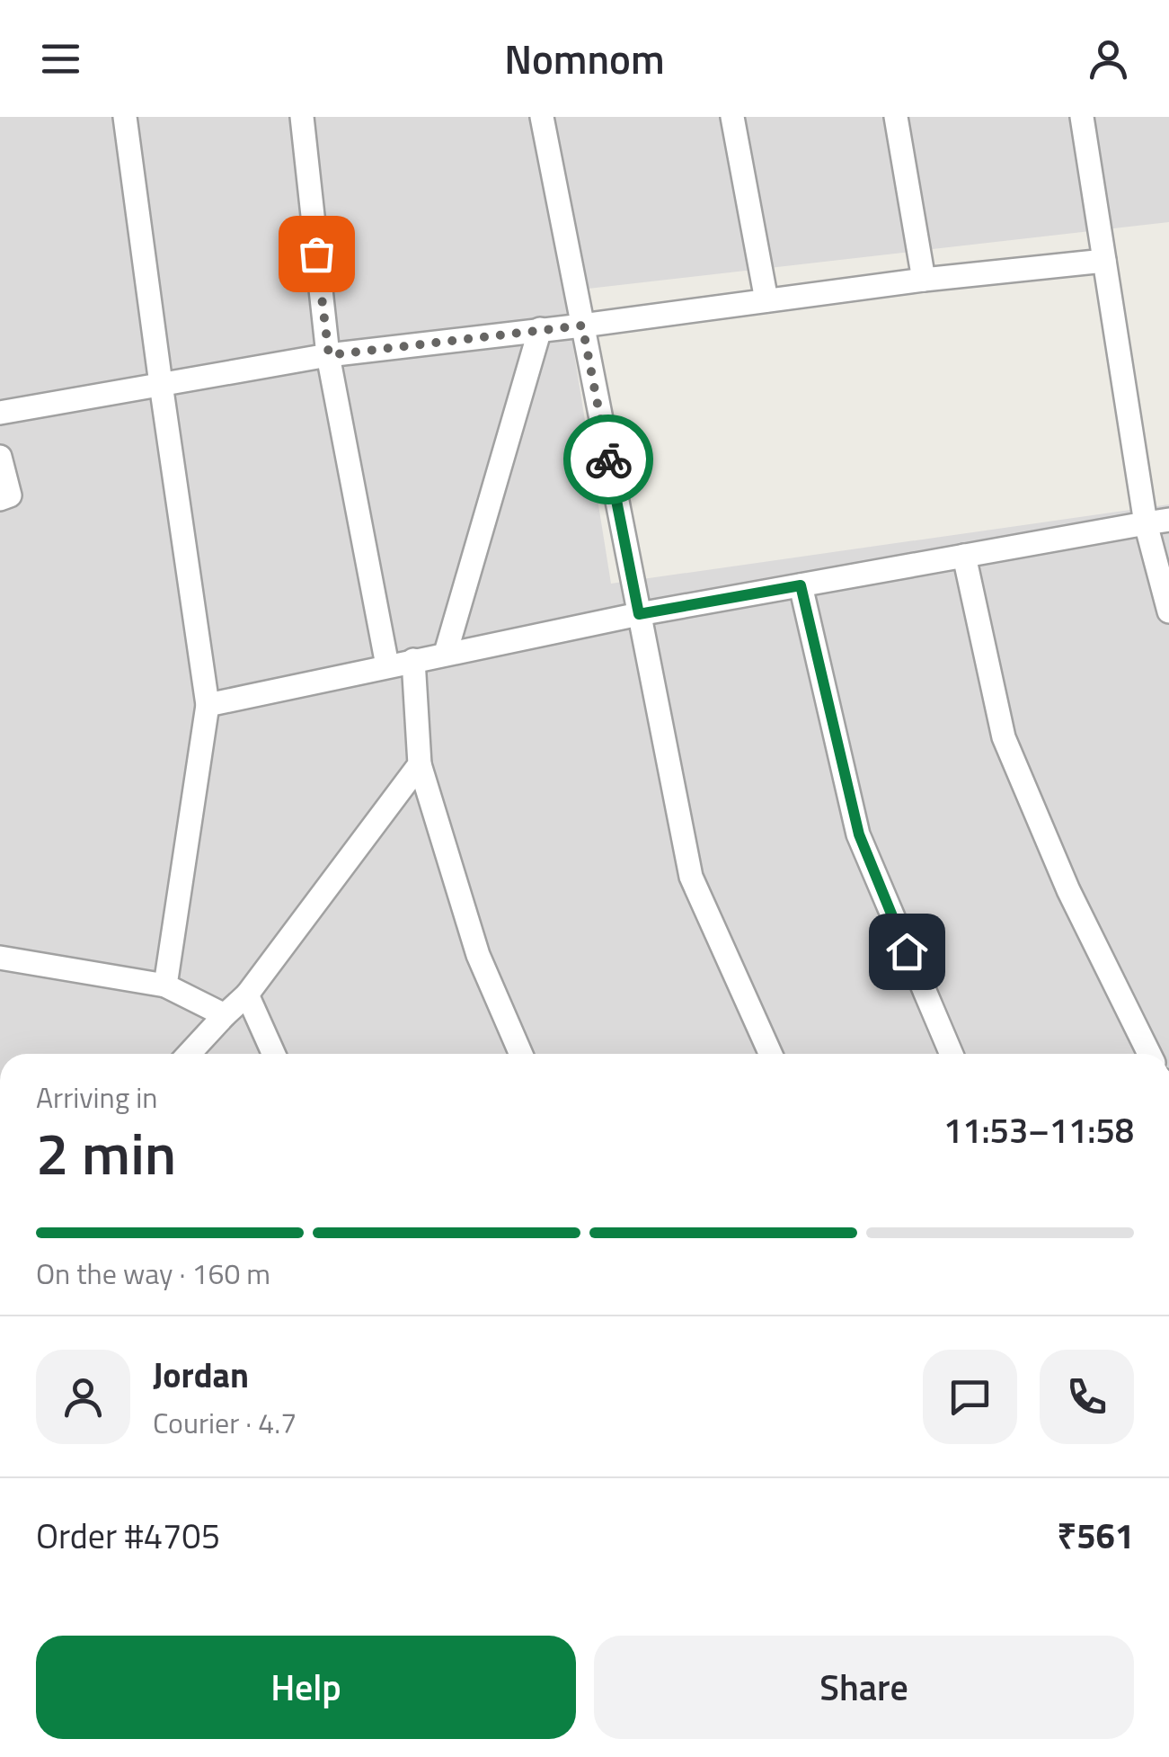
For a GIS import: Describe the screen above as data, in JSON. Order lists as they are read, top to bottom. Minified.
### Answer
{"page":{"header":"Nomnom","heading":["2 min","Arriving in","11:53–11:58"],"panel":["Jordan","Courier · 4.7","Order #4705","₹561"],"bar":"On the way · 160 m","buttons":["Help","Share"]}}
